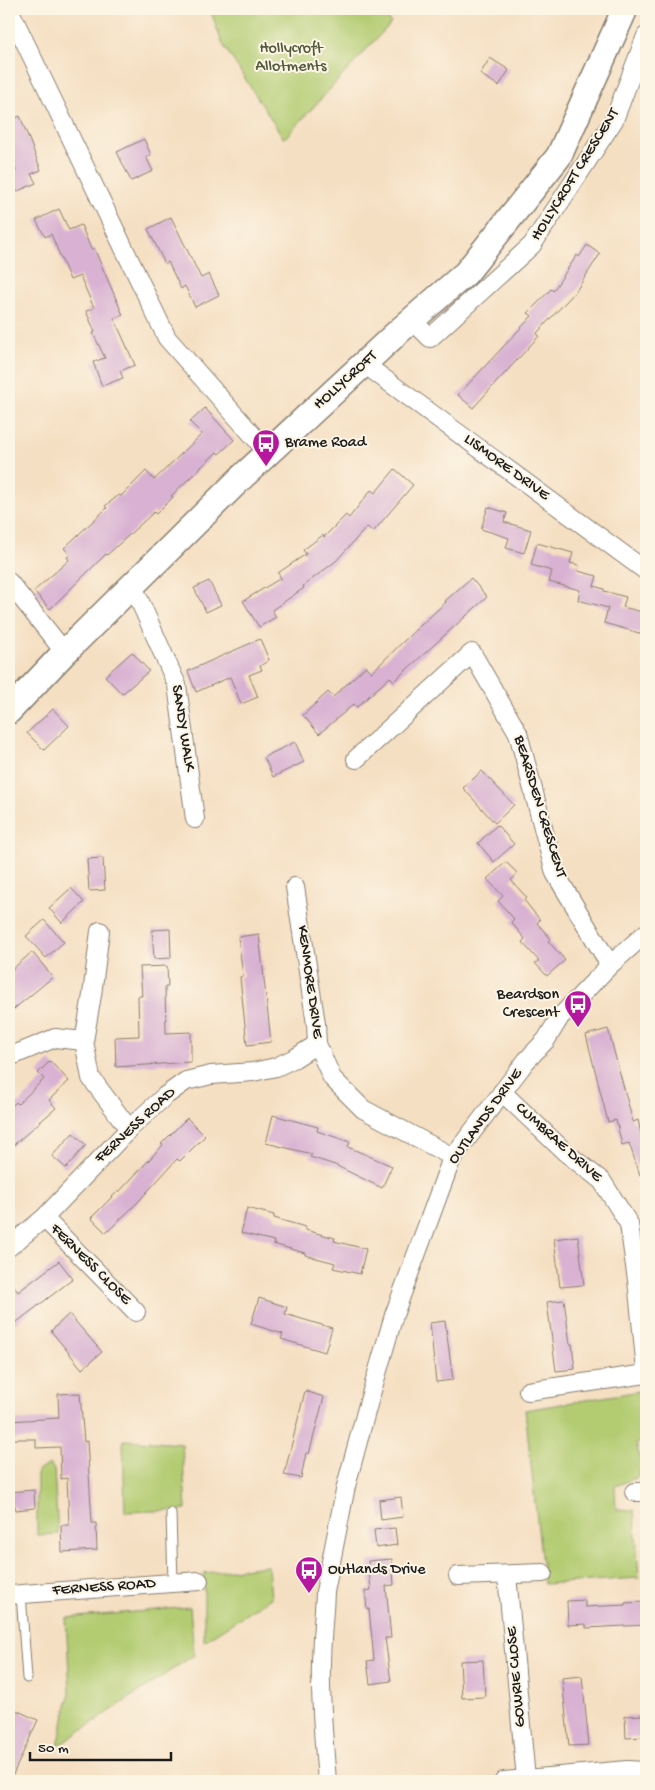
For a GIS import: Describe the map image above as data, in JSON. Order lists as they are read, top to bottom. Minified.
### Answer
{"streets":{"street":["HOLLYCROFT CRESCENT","HOLLYCROFT","LISMORE DRIVE","SANDY WALK","BEARSDEN CRESCENT","KENMORE DRIVE","OUTLANDS DRIVE","FERNESS ROAD","CUMBRAE DRIVE","FERNESS CLOSE","GOWRIE CLOSE"]},"crossings":[["HOLLYCROFT CRESCENT","HOLLYCROFT"],["HOLLYCROFT","LISMORE DRIVE"],["HOLLYCROFT","SANDY WALK"],["BEARSDEN CRESCENT","OUTLANDS DRIVE"],["KENMORE DRIVE","OUTLANDS DRIVE"],["KENMORE DRIVE","FERNESS ROAD"],["OUTLANDS DRIVE","CUMBRAE DRIVE"],["FERNESS ROAD","FERNESS CLOSE"]],"parks":["Hollycroft Allotments"],"places":{"bus stop":["Brame Road","Beardson Crescent","Outlands Drive"]},"scale_bar":"50 m"}
